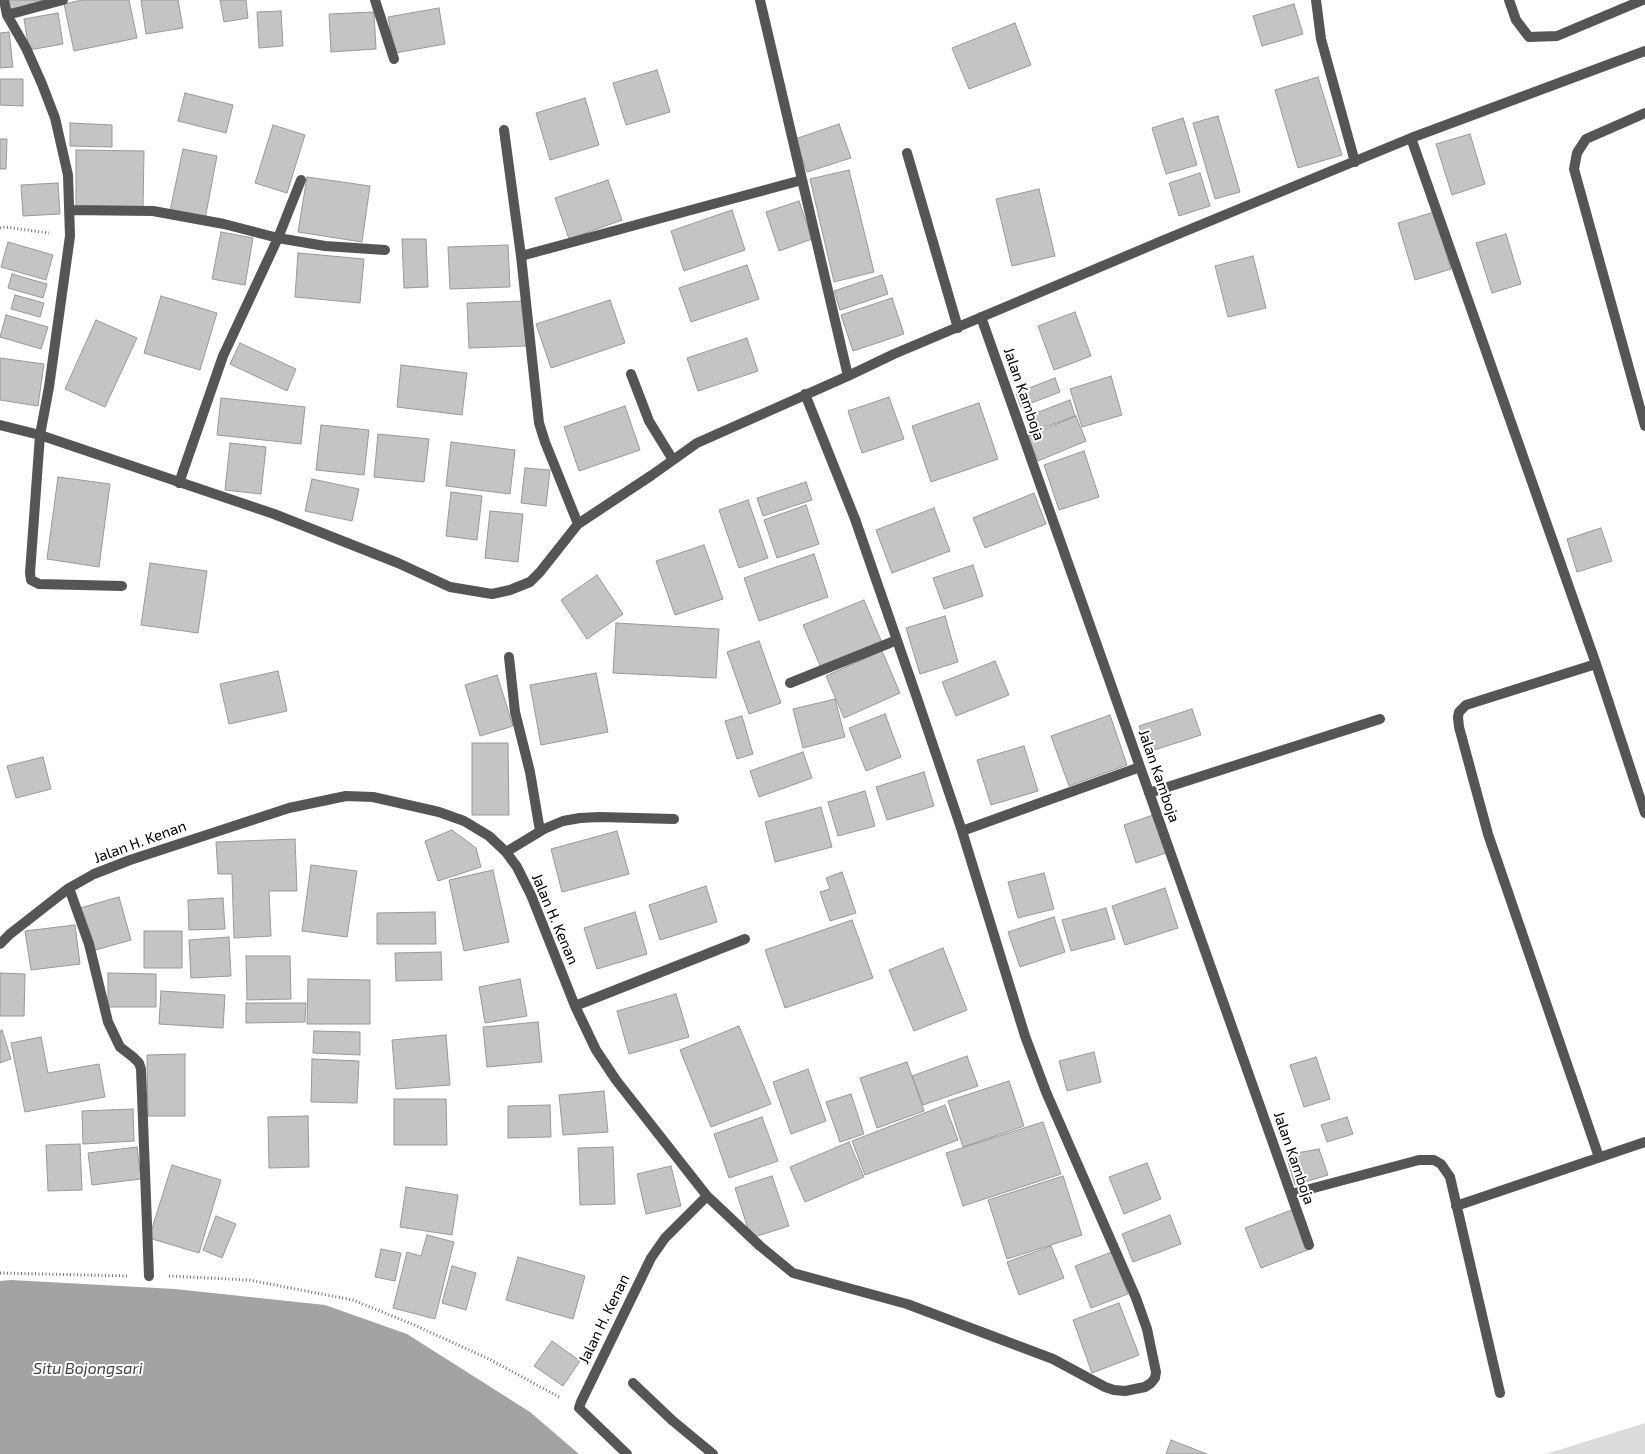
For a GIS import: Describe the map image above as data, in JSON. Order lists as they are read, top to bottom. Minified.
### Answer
{"streets":{"street":["Jalan Kamboja","Jalan H. Kenan"]},"water":["Situ Bojongsari"]}
